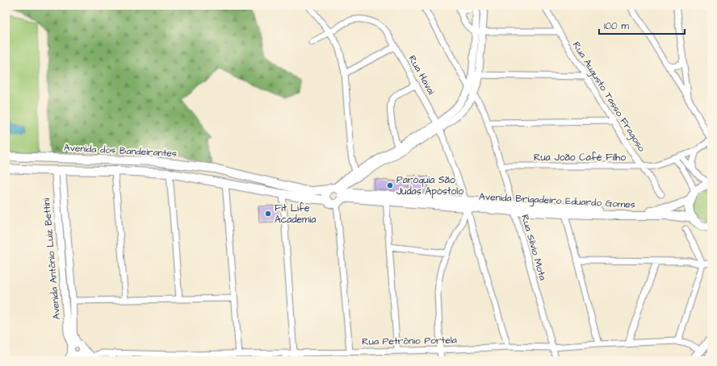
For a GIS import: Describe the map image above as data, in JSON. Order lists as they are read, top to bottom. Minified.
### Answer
{"streets":{"main road":["Avenida dos Bandeirantes","Avenida Brigadeiro Eduardo Gomes"],"street":["Rua Havaí","Rua Augusto Tasso Fragoso","Rua João Café Filho","Rua Silvio Mota","Avenida Antônio Luiz Bettini","Rua Petrônio Portela"]},"crossings":[["Rua Havaí","Avenida Brigadeiro Eduardo Gomes"],["Rua Havaí","Rua Petrônio Portela"],["Rua Augusto Tasso Fragoso","Rua João Café Filho"],["Avenida dos Bandeirantes","Avenida Brigadeiro Eduardo Gomes"],["Avenida dos Bandeirantes","Avenida Antônio Luiz Bettini"],["Rua João Café Filho","Rua Silvio Mota"],["Avenida Brigadeiro Eduardo Gomes","Rua Silvio Mota"],["Rua Silvio Mota","Rua Petrônio Portela"]],"places":["Paróquia São Judas Apóstolo","Fit Life Academia"],"scale_bar":"100 m"}
